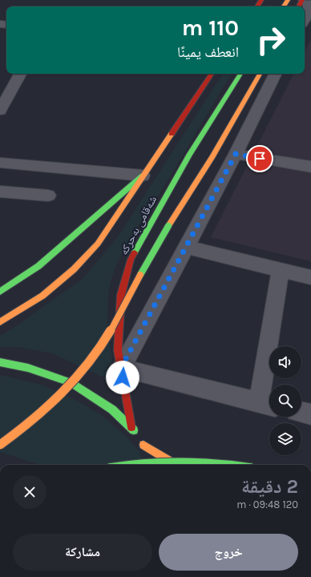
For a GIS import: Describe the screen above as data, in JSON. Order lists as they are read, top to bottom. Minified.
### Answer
{"streets":{"main road":["شەقامی بەحرکە"]},"page":{"turn":["110 m","انعطف يمينًا"],"heading":["2 دقيقة","120 m · 09:48"],"buttons":["خروج","مشاركة"]}}
